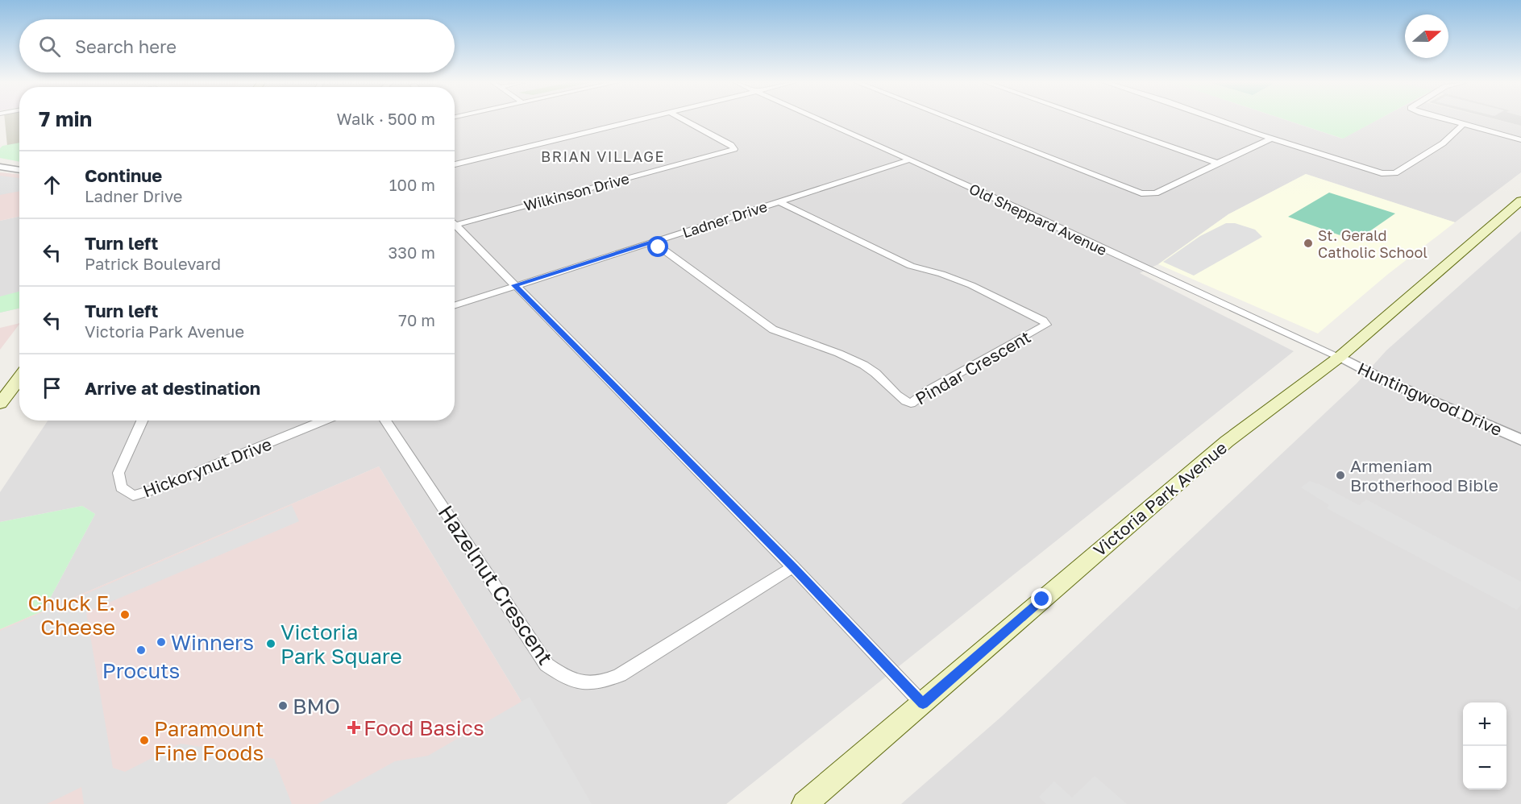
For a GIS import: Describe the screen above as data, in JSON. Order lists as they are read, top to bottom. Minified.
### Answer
{"streets":{"main road":["Victoria Park Avenue"],"street":["Wilkinson Drive","Ladner Drive","Old Sheppard Avenue","Pindar Crescent","Huntingwood Drive","Hickorynut Drive","Hazelnut Crescent"]},"crossings":[["Ladner Drive","Old Sheppard Avenue"],["Ladner Drive","Pindar Crescent"],["Old Sheppard Avenue","Huntingwood Drive"],["Old Sheppard Avenue","Victoria Park Avenue"],["Huntingwood Drive","Victoria Park Avenue"]],"districts":["BRIAN VILLAGE"],"places":{"other":["St. Gerald Catholic School","Armeniam Brotherhood Bible","Chuck E. Cheese","Winners","Victoria Park Square","Procuts","BMO","Paramount Fine Foods"],"health":["Food Basics"]},"north":"right","page":{"search":"Search here","heading":["7 min","Walk · 500 m"],"list":[["Continue","Ladner Drive","100 m"],["Turn left","Patrick Boulevard","330 m"],["Turn left","Victoria Park Avenue","70 m"],"Arrive at destination"],"map_buttons":["+","−"]}}
